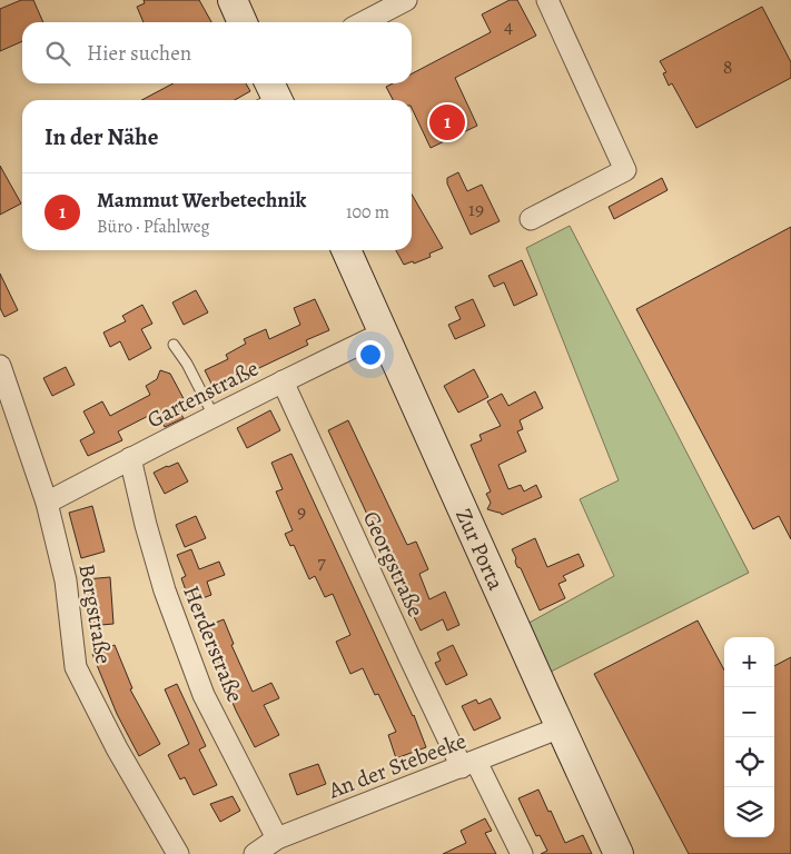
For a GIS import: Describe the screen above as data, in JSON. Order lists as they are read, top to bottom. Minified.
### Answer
{"streets":{"main road":["Zur Porta"],"street":["Gartenstraße","Georgstraße","Bergstraße","Herderstraße","An der Stebeeke"]},"crossings":[["Gartenstraße","Zur Porta"],["Gartenstraße","Georgstraße"],["Gartenstraße","Bergstraße"],["Gartenstraße","Herderstraße"],["Zur Porta","An der Stebeeke"],["Georgstraße","An der Stebeeke"],["Herderstraße","An der Stebeeke"]],"house_numbers":["4","8","19","9","7"],"page":{"search":"Hier suchen","heading":"In der Nähe","pins":"1","list":[{"mark":"1","name":"Mammut Werbetechnik","note":"Büro · Pfahlweg","value":"100 m"}],"map_buttons":["+","−"]}}
